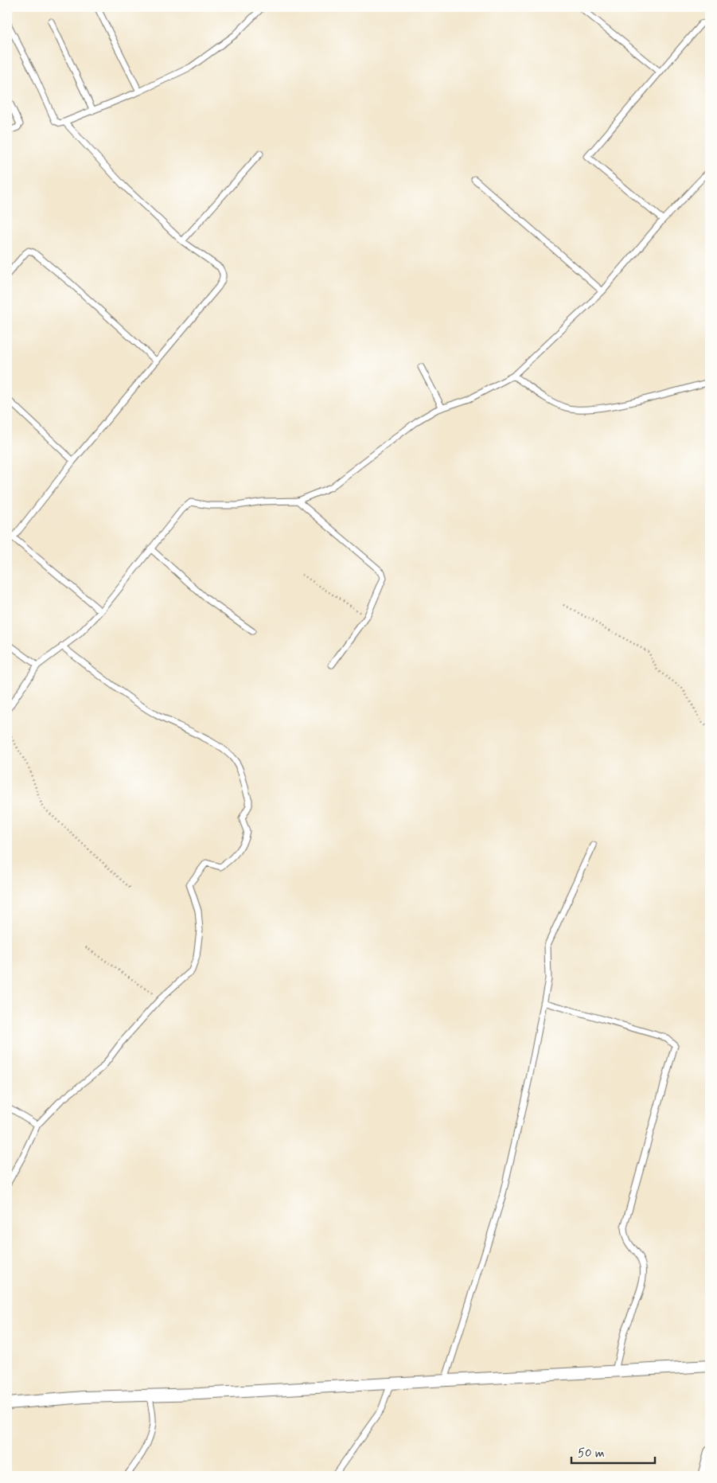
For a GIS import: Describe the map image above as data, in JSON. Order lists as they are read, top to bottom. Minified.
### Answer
{"scale_bar":"50 m"}
